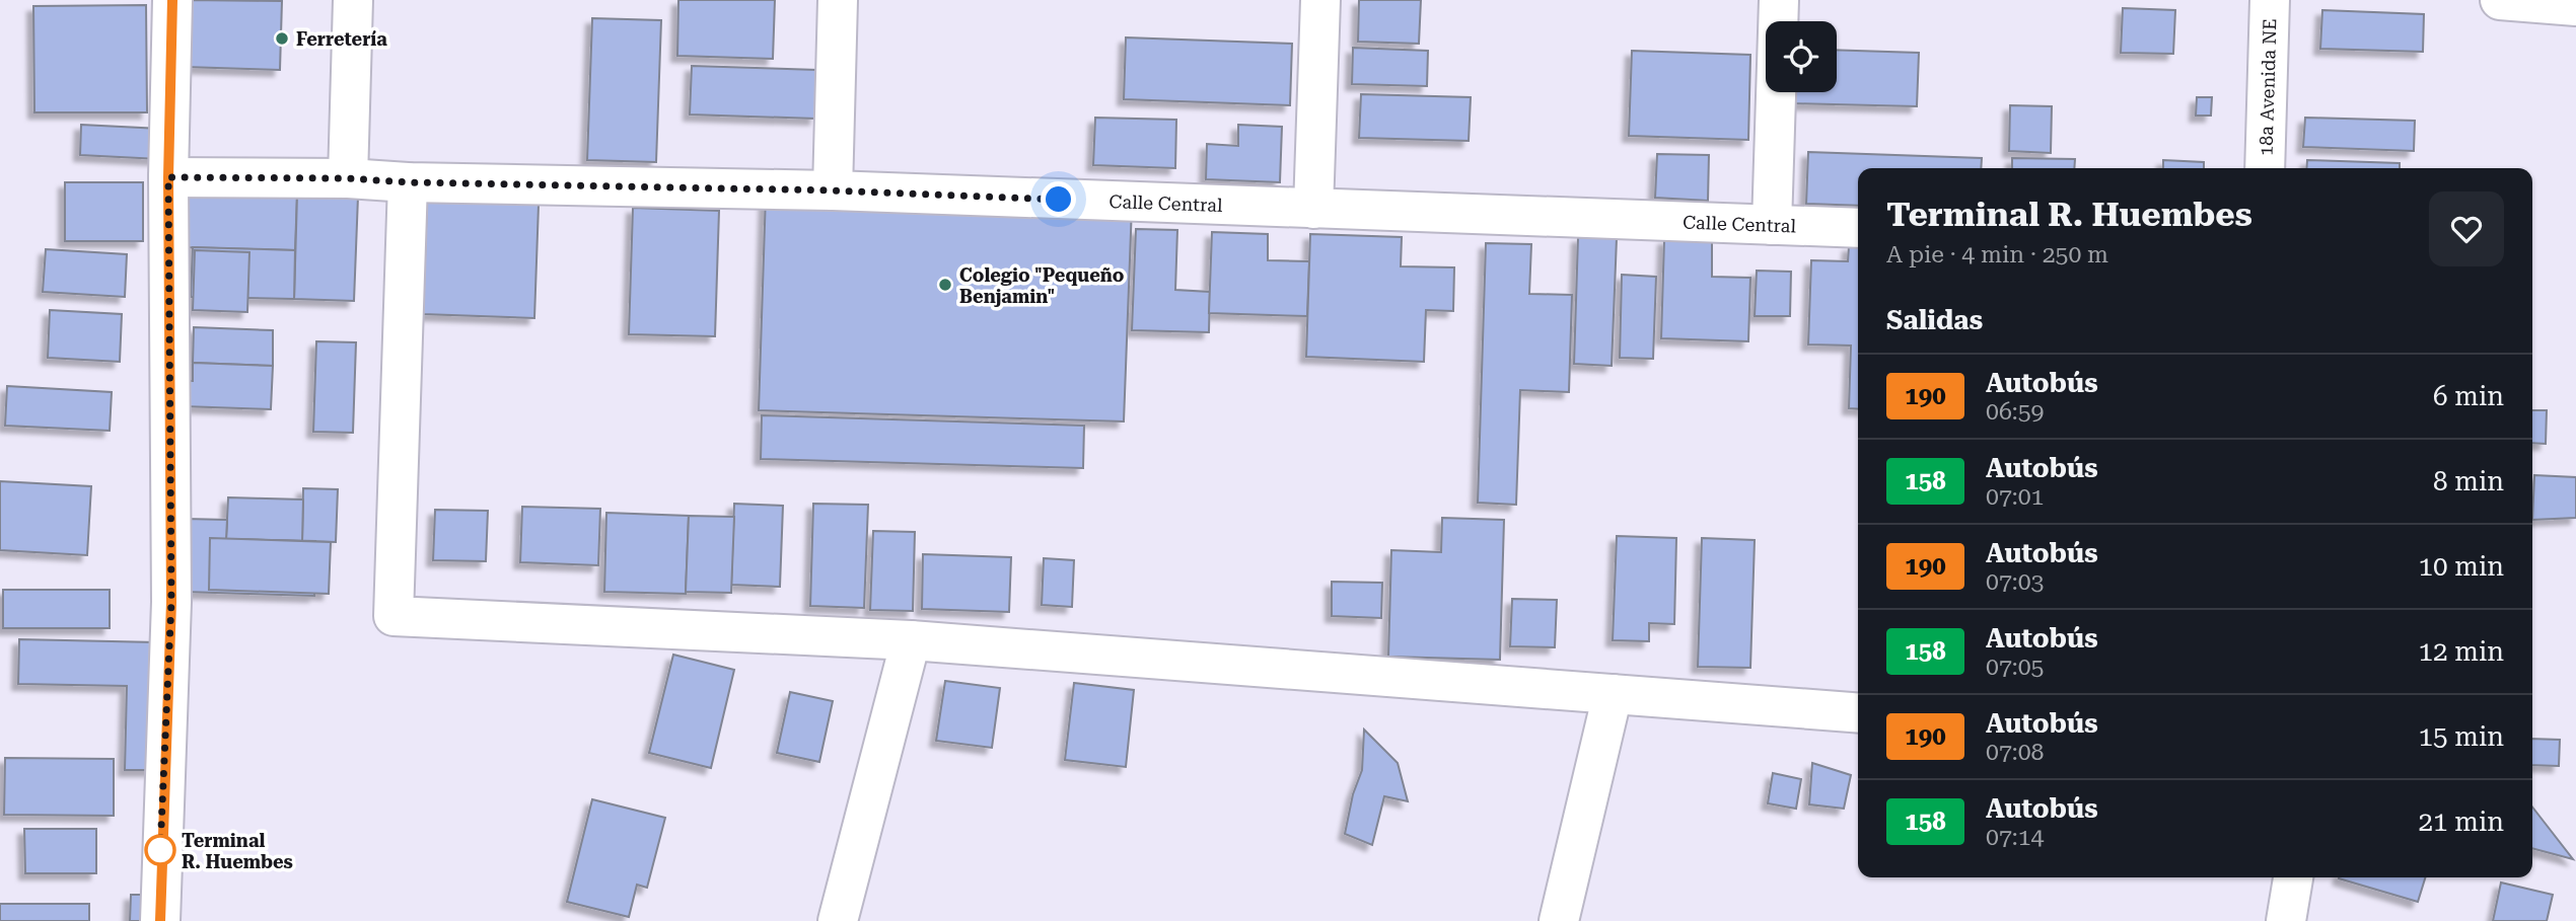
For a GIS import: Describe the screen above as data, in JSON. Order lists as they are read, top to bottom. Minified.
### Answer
{"streets":{"street":["18a Avenida NE","Calle Central"]},"places":["Ferretería","Colegio \"Pequeño Benjamin\"","Terminal R. Huembes"],"lines":["bus line 190"],"page":{"heading":[["Terminal R. Huembes","A pie · 4 min · 250 m"],"Salidas"],"list":[{"mark":"190","name":"Autobús","note":"06:59","value":"6 min"},{"mark":"158","name":"Autobús","note":"07:01","value":"8 min"},{"mark":"190","name":"Autobús","note":"07:03","value":"10 min"},{"mark":"158","name":"Autobús","note":"07:05","value":"12 min"},{"mark":"190","name":"Autobús","note":"07:08","value":"15 min"},{"mark":"158","name":"Autobús","note":"07:14","value":"21 min"}]}}
